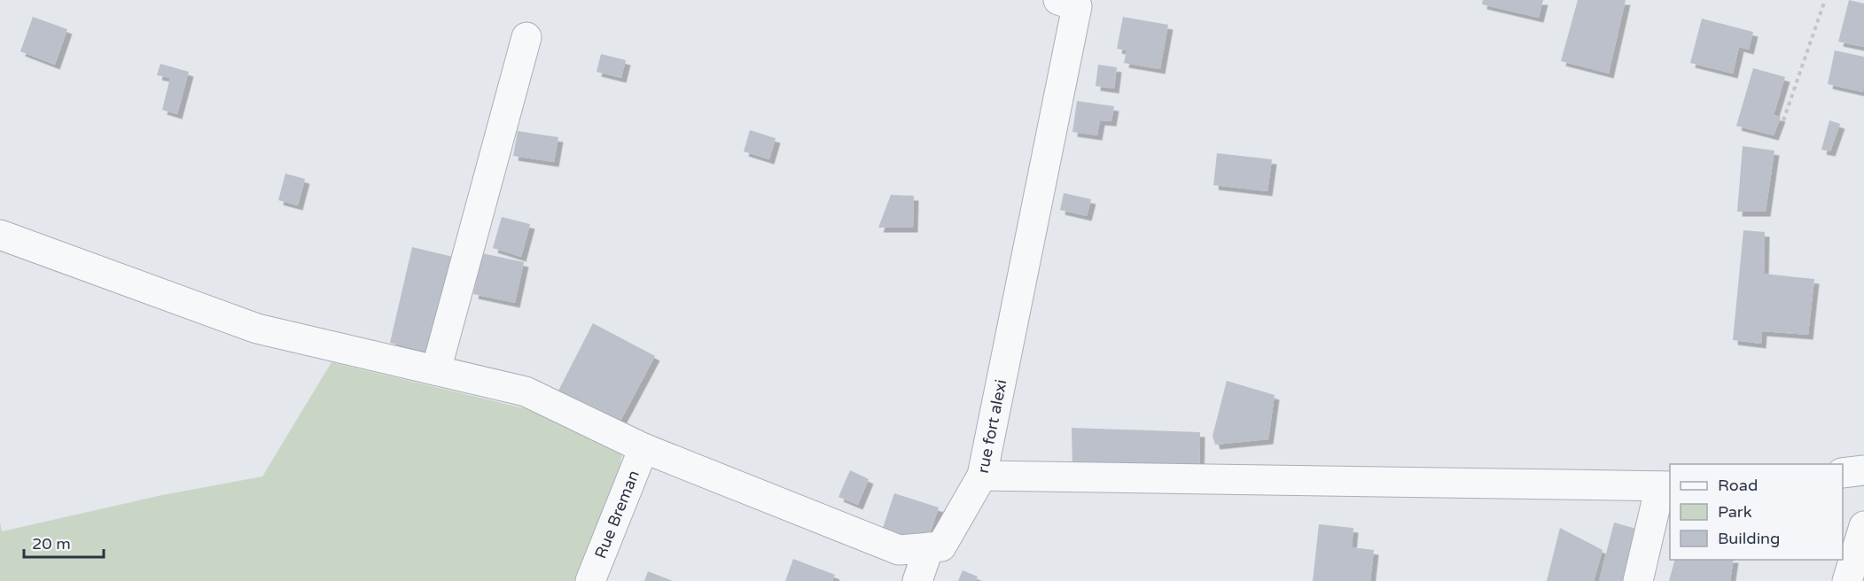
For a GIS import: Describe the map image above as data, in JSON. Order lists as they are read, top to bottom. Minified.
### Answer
{"streets":{"street":["rue fort alexi","Rue Breman"]},"crossings":[["rue fort alexi","Rue Breman"]],"legend":["Road","Park","Building"],"scale_bar":"20 m"}
